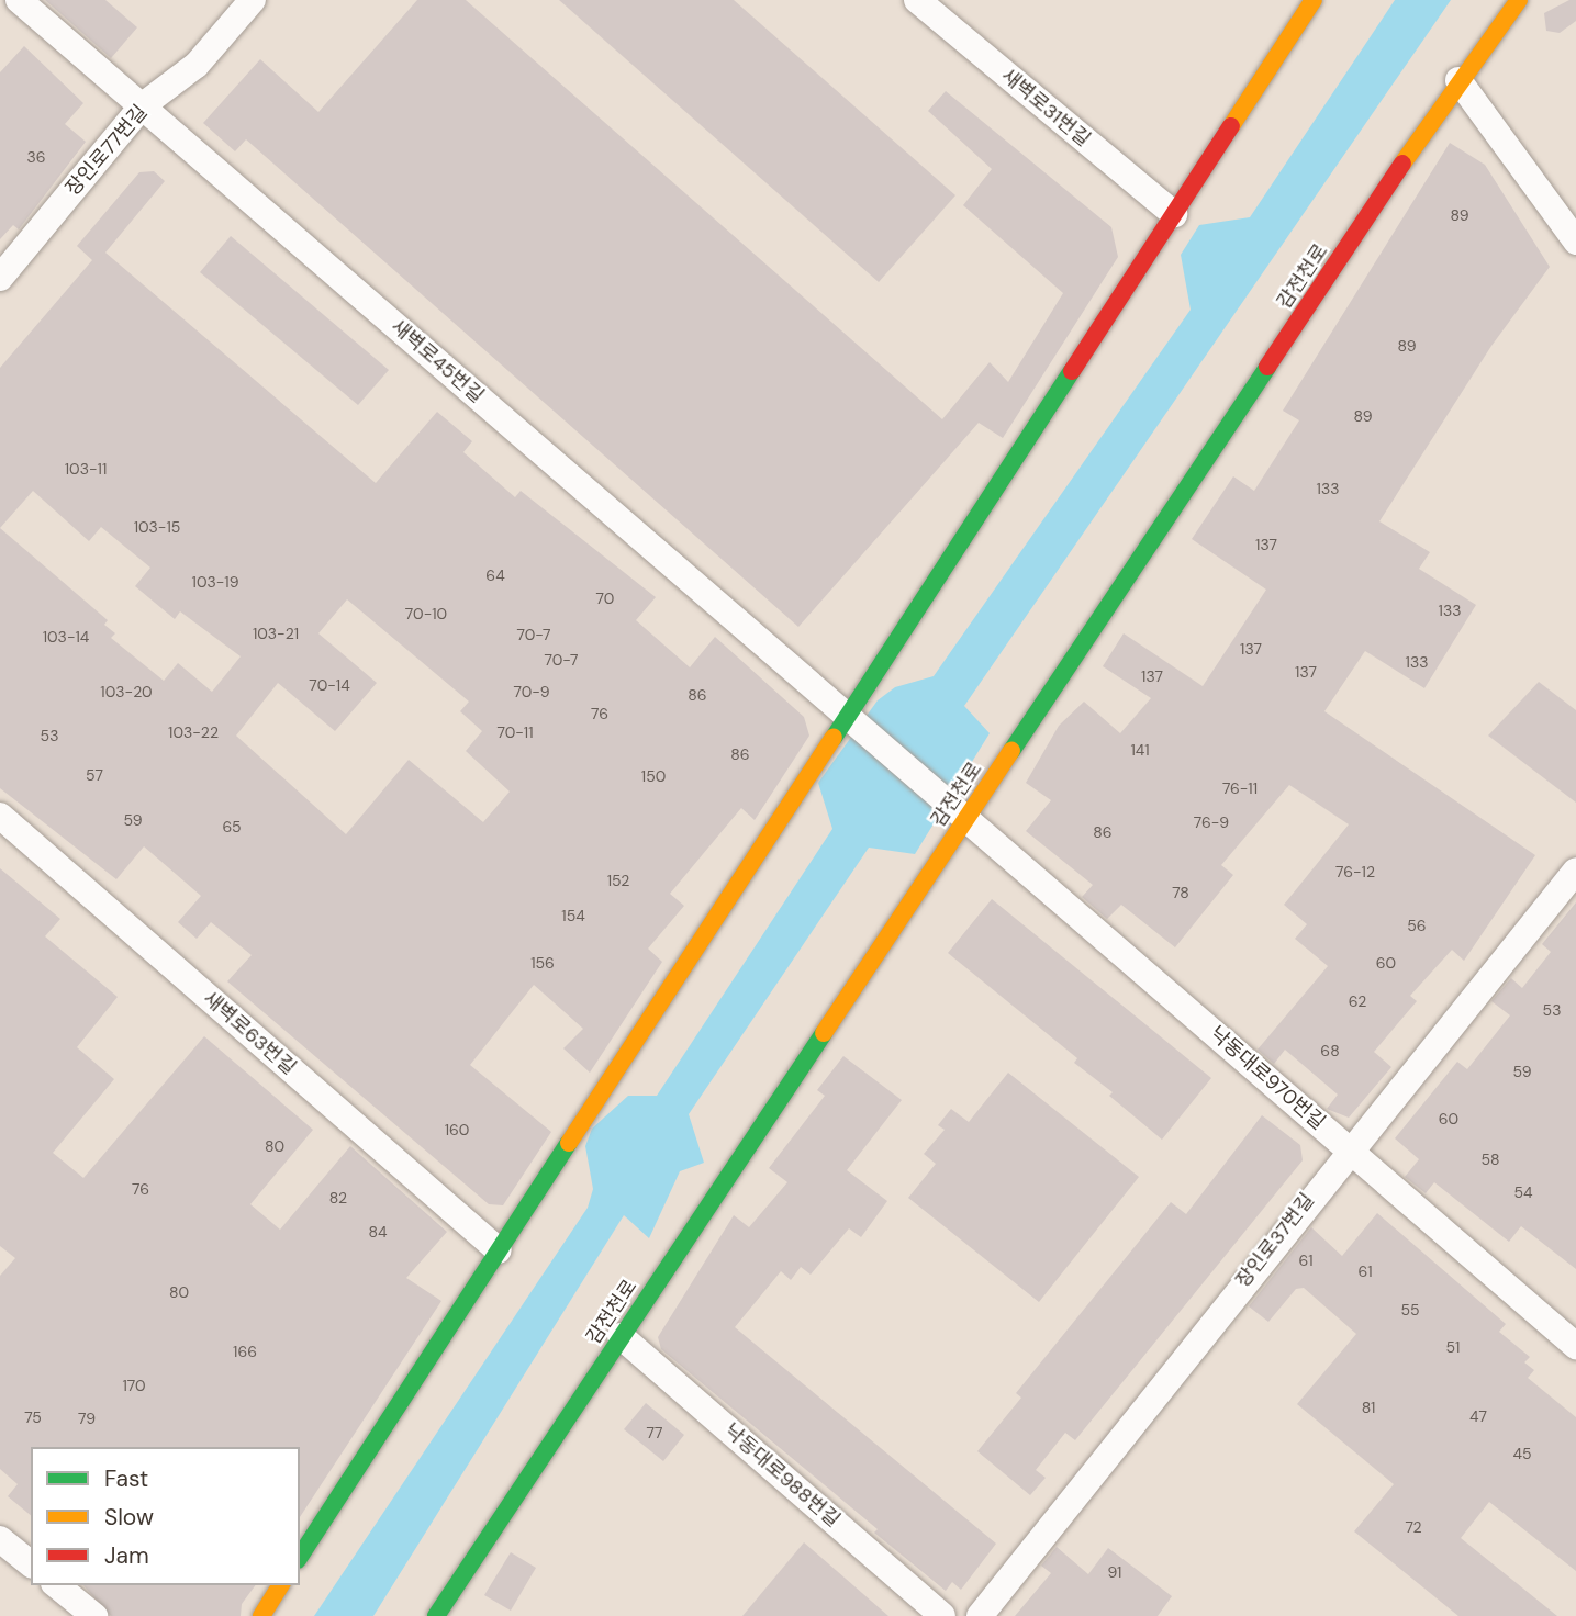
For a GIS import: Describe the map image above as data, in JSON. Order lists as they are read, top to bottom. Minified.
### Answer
{"streets":{"street":["새벽로31번길","장인로77번길","감전천로","새벽로45번길","새벽로63번길","낙동대로970번길","장인로37번길","낙동대로988번길"]},"crossings":[["장인로77번길","새벽로45번길"],["감전천로","새벽로45번길"],["감전천로","낙동대로970번길"],["감전천로","낙동대로988번길"],["새벽로45번길","낙동대로970번길"],["낙동대로970번길","장인로37번길"]],"house_numbers":["36","89","89","89","103-11","133","103-15","137","64","103-19","70","133","70-10","103-21","70-7","103-14","137","70-7","133","137","137","70-14","103-20","70-9","86","76","103-22","70-11","53","141","86","57","150","76-11","59","76-9","65","86","76-12","152","78","154","56","156","60","62","53","68","59","60","160","80","58","76","54","82","84","61","61","80","55","51","166","170","81","47","75","79","77","45","72","91"],"legend":["Fast","Slow","Jam"]}
